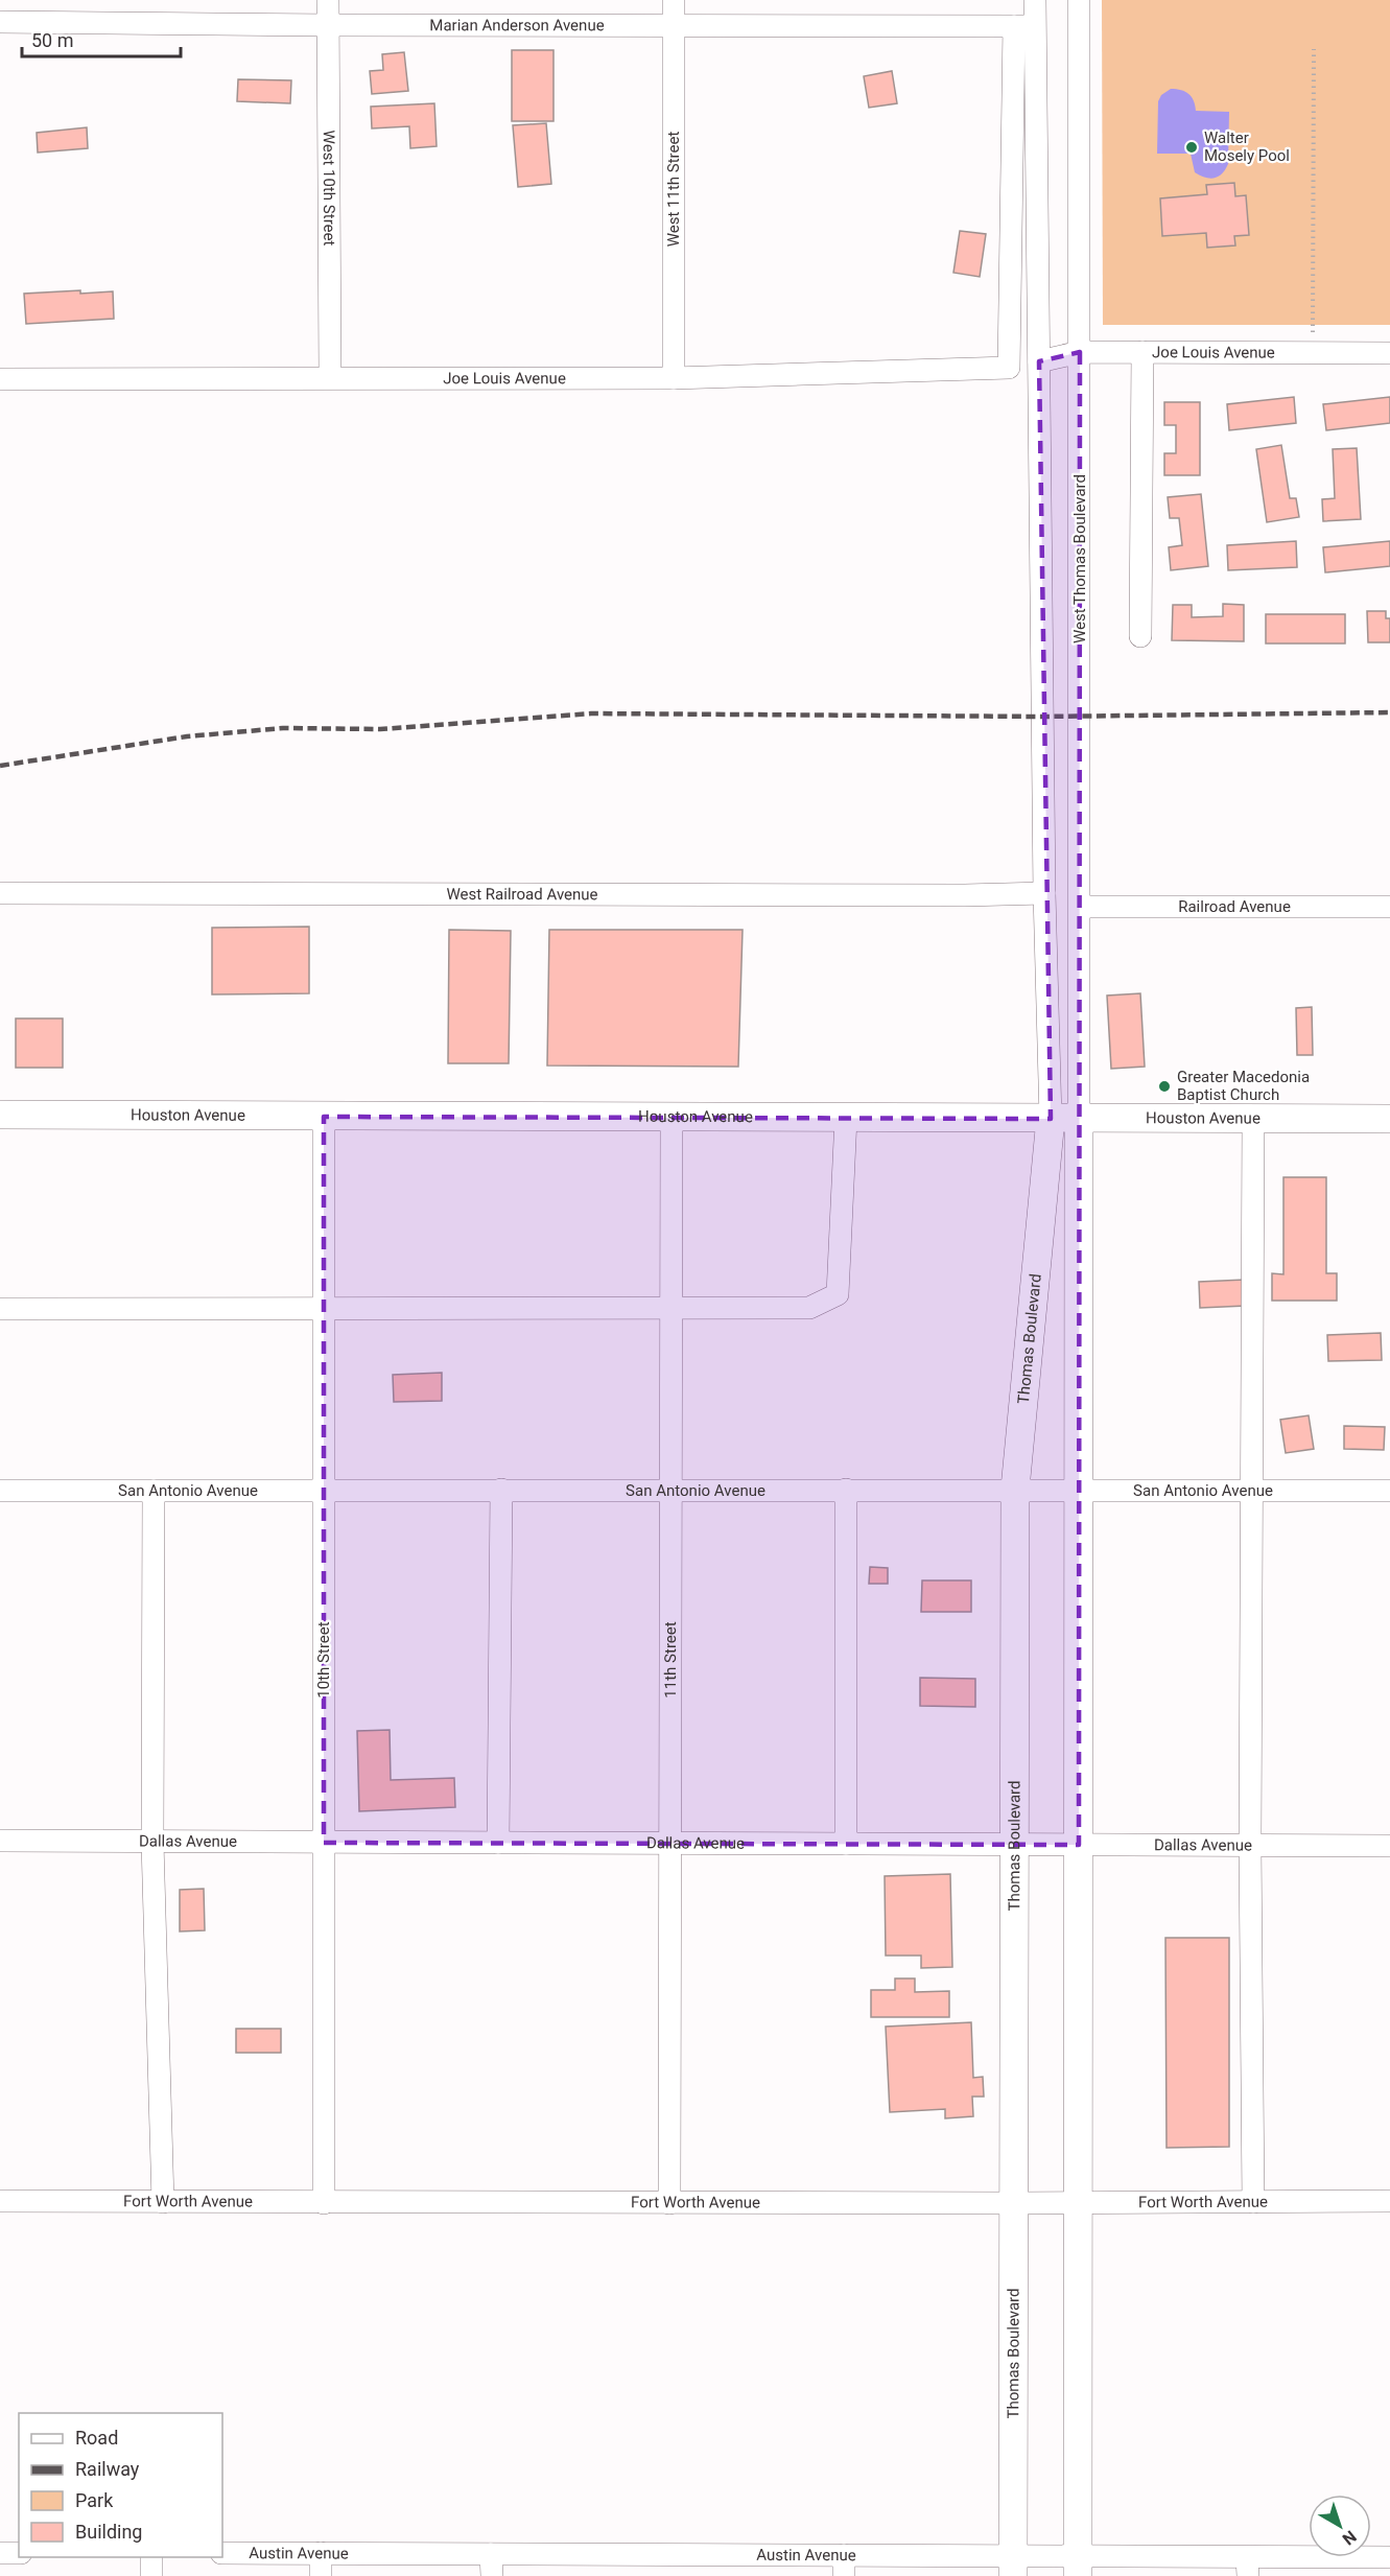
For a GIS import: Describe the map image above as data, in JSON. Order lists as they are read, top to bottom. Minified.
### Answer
{"streets":{"main road":["Houston Avenue","Thomas Boulevard"],"street":["Marian Anderson Avenue","West 10th Street","West 11th Street","Joe Louis Avenue","West Thomas Boulevard","West Railroad Avenue","Railroad Avenue","San Antonio Avenue","10th Street","11th Street","Dallas Avenue","Fort Worth Avenue","Austin Avenue"]},"crossings":[["Marian Anderson Avenue","West 10th Street"],["Marian Anderson Avenue","West 11th Street"],["Marian Anderson Avenue","Joe Louis Avenue"],["West 10th Street","Joe Louis Avenue"],["West 11th Street","Joe Louis Avenue"],["Joe Louis Avenue","West Thomas Boulevard"],["West Thomas Boulevard","Railroad Avenue"],["West Thomas Boulevard","Houston Avenue"],["Houston Avenue","Thomas Boulevard"],["Houston Avenue","10th Street"],["Houston Avenue","11th Street"],["Thomas Boulevard","San Antonio Avenue"],["Thomas Boulevard","Dallas Avenue"],["Thomas Boulevard","Fort Worth Avenue"],["Thomas Boulevard","Austin Avenue"],["San Antonio Avenue","10th Street"],["San Antonio Avenue","11th Street"],["10th Street","Dallas Avenue"],["10th Street","Fort Worth Avenue"],["11th Street","Dallas Avenue"],["11th Street","Fort Worth Avenue"]],"places":["Walter Mosely Pool","Greater Macedonia Baptist Church"],"legend":["Road","Railway","Park","Building"],"scale_bar":"50 m","north":"bottom right"}
